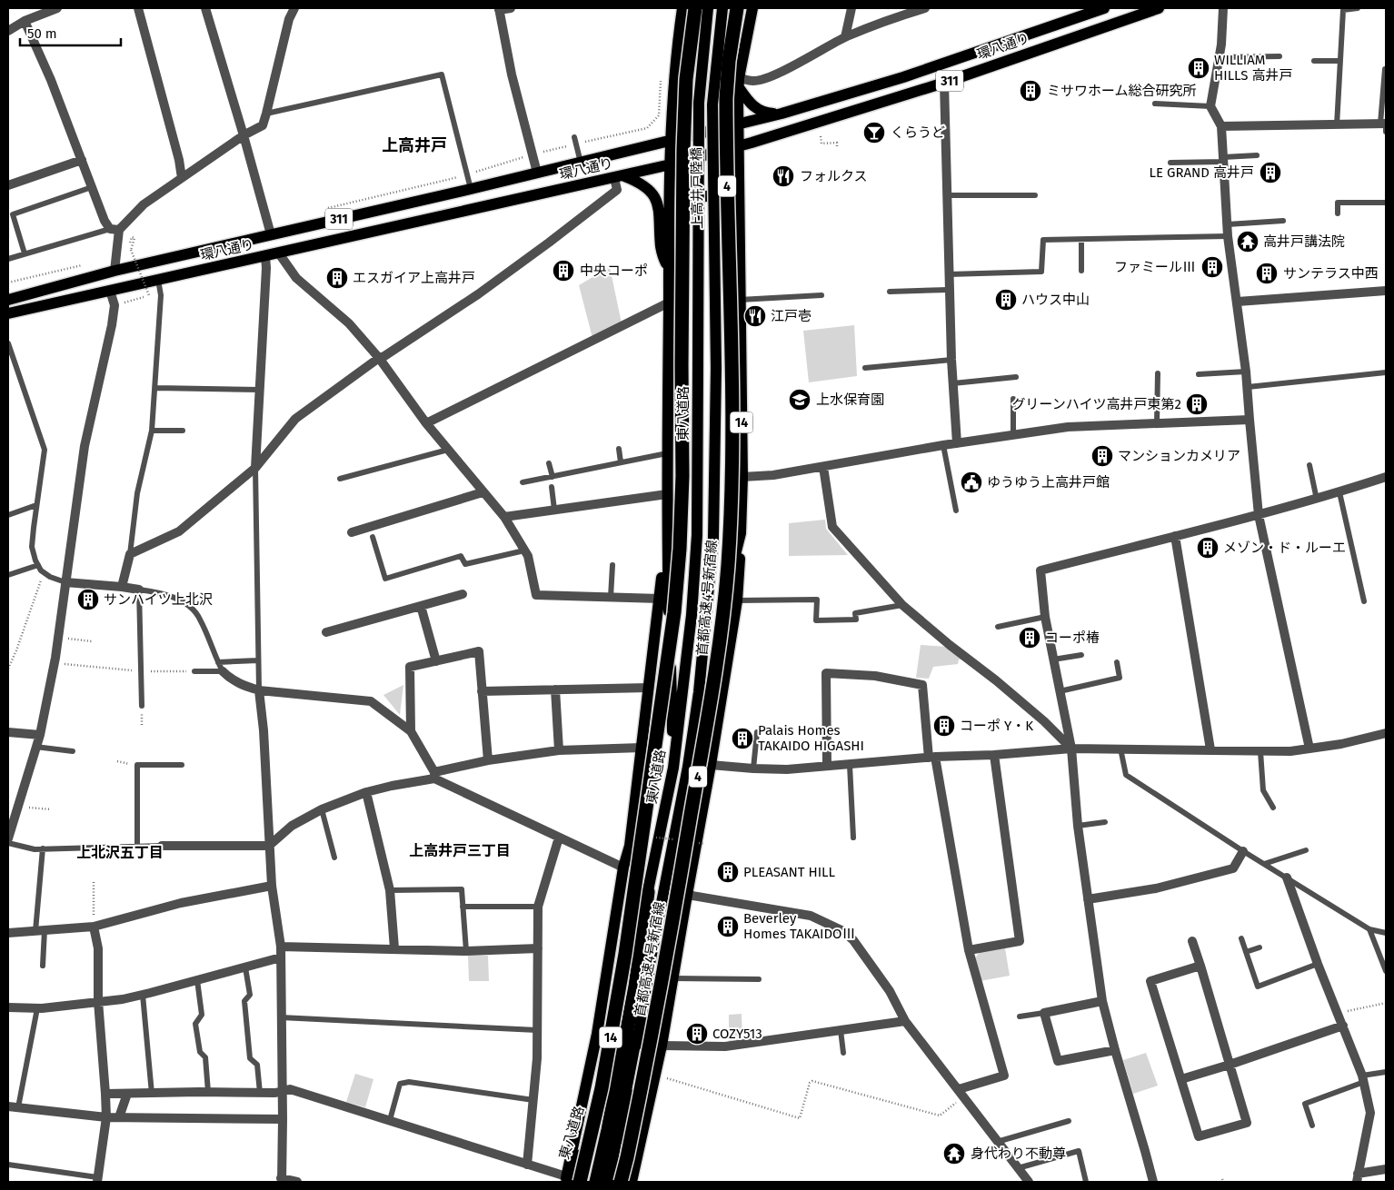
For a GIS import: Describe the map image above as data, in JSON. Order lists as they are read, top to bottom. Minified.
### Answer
{"streets":{"highway":["4","上高井戸陸橋","首都高速4号新宿線"],"main road":["環八通り","311","東八道路","14"]},"crossings":[["環八通り","14"],["上高井戸陸橋","東八道路"],["上高井戸陸橋","14"],["上高井戸陸橋","首都高速4号新宿線"],["14","首都高速4号新宿線"]],"districts":["上高井戸","上高井戸三丁目","上北沢五丁目"],"places":{"building":["WILLIAM HILLS 高井戸","ミサワホーム総合研究所","LE GRAND 高井戸","ファミールⅢ","中央コーポ","サンテラス中西","エスガイア上高井戸","ハウス中山","グリーンハイツ高井戸東第2","マンションカメリア","メゾン・ド・ルーエ","サンハイツ上北沢","コーポ椿","コーポ Y・K","Palais Homes TAKAIDO HIGASHI","PLEASANT HILL","Beverley Homes TAKAIDOⅢ","COZY513"],"bar":["くらうど"],"restaurant":["フォルクス","江戸壱"],"temple":["高井戸講法院","身代わり不動尊"],"school or university":["上水保育園"],"public building":["ゆうゆう上高井戸館"]},"scale_bar":"50 m"}
